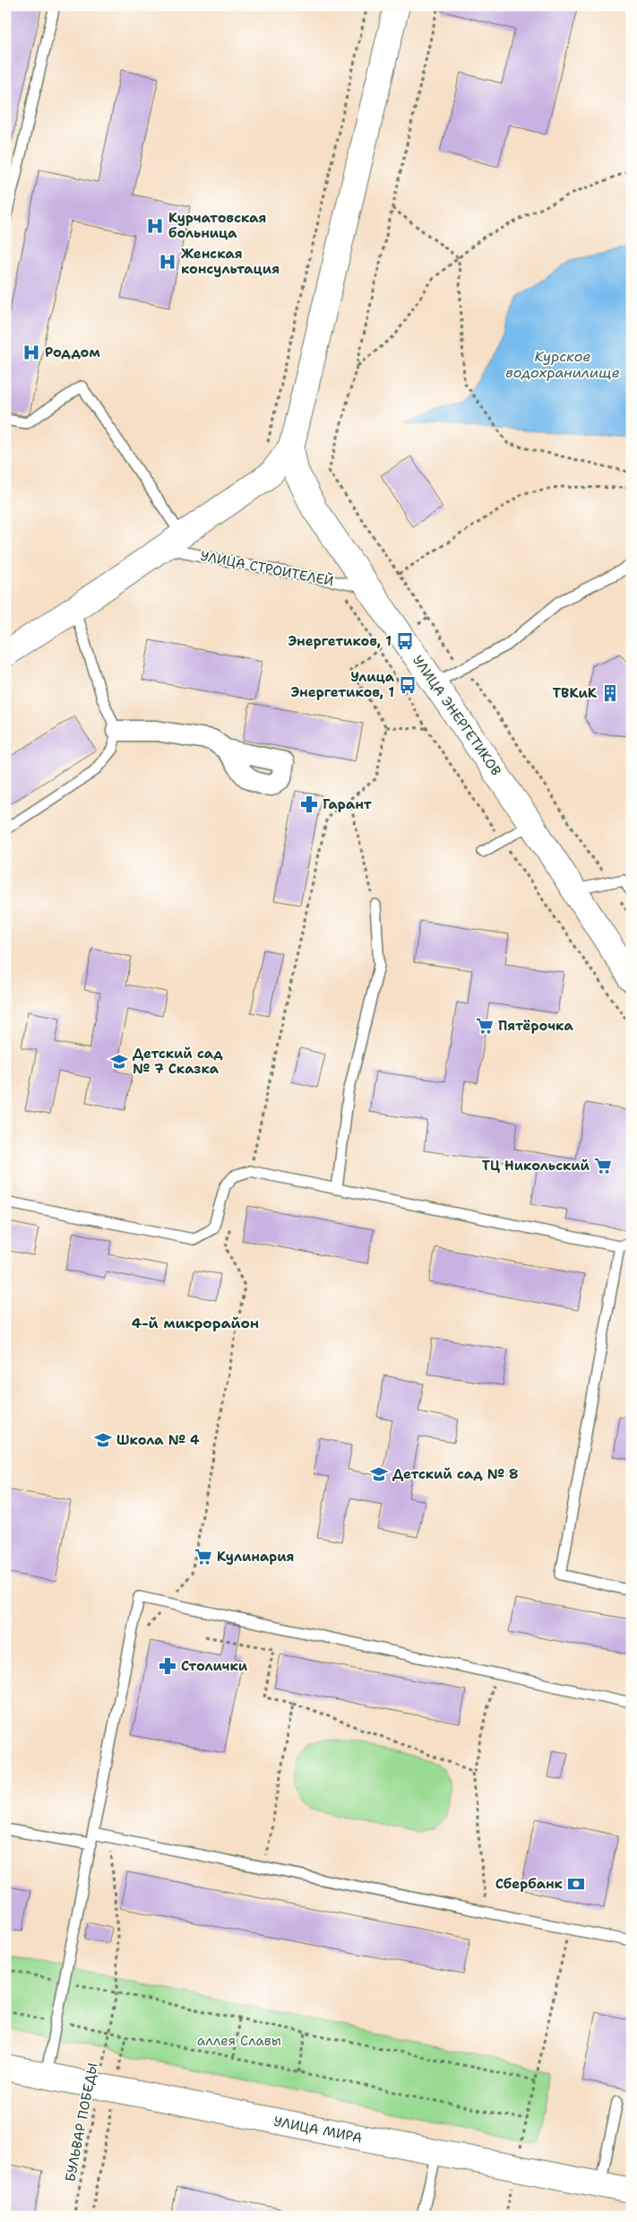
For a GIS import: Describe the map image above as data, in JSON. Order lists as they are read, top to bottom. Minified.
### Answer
{"streets":{"main road":["УЛИЦА ЭНЕРГЕТИКОВ","УЛИЦА МИРА"],"lane":["УЛИЦА СТРОИТЕЛЕЙ"],"path":["БУЛЬВАР ПОБЕДЫ"]},"crossings":[["УЛИЦА СТРОИТЕЛЕЙ","УЛИЦА ЭНЕРГЕТИКОВ"],["БУЛЬВАР ПОБЕДЫ","УЛИЦА МИРА"]],"districts":["4-й микрорайон"],"water":["Курское водохранилище"],"parks":["аллея Славы"],"places":{"hospital":["Курчатовская больница","Женская консультация","Роддом"],"bus stop":["Энергетиков, 1","Улица Энергетиков, 1"],"building":["ТВКиК"],"pharmacy":["Гарант","Столички"],"supermarket":["Пятёрочка","ТЦ Никольский","Кулинария"],"school or university":["Детский сад № 7 Сказка","Школа № 4","Детский сад № 8"],"bank":["Сбербанк"]}}
